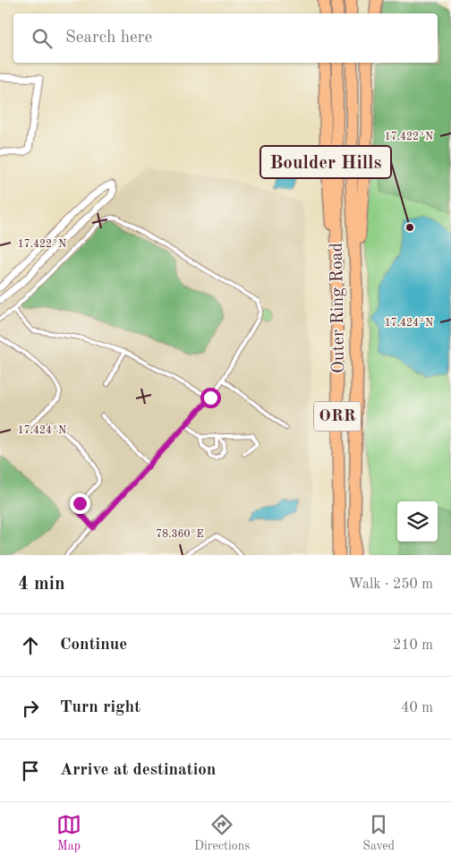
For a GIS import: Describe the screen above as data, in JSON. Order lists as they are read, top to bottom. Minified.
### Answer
{"streets":{"highway":["Outer Ring Road","ORR"]},"crossings":[["Outer Ring Road","ORR"]],"places":["Boulder Hills"],"page":{"search":"Search here","heading":["4 min","Walk · 250 m"],"list":[["Continue","210 m"],["Turn right","40 m"],"Arrive at destination"],"nav":["Map","Directions","Saved"]},"coordinates":["17.422°N","17.424°N","78.360°E"]}
